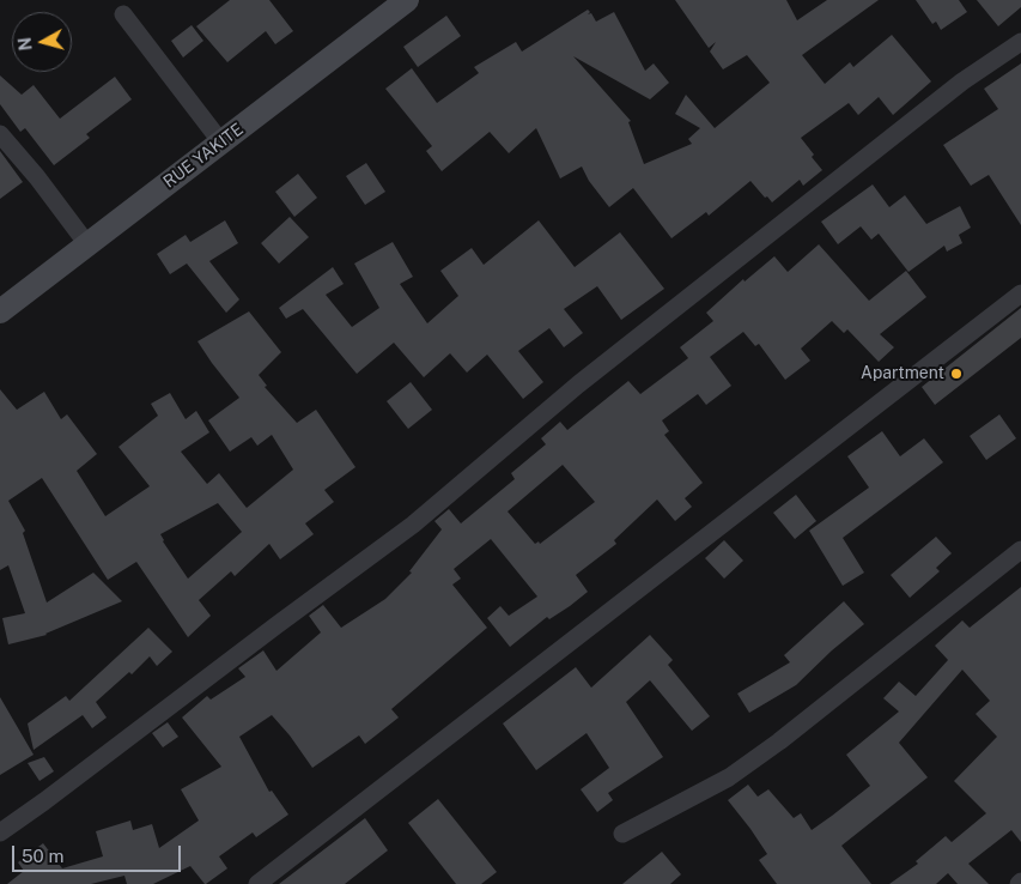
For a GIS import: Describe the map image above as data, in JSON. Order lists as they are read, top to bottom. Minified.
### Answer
{"streets":{"main road":["RUE YAKITE"]},"places":["Apartment"],"scale_bar":"50 m","north":"left"}
